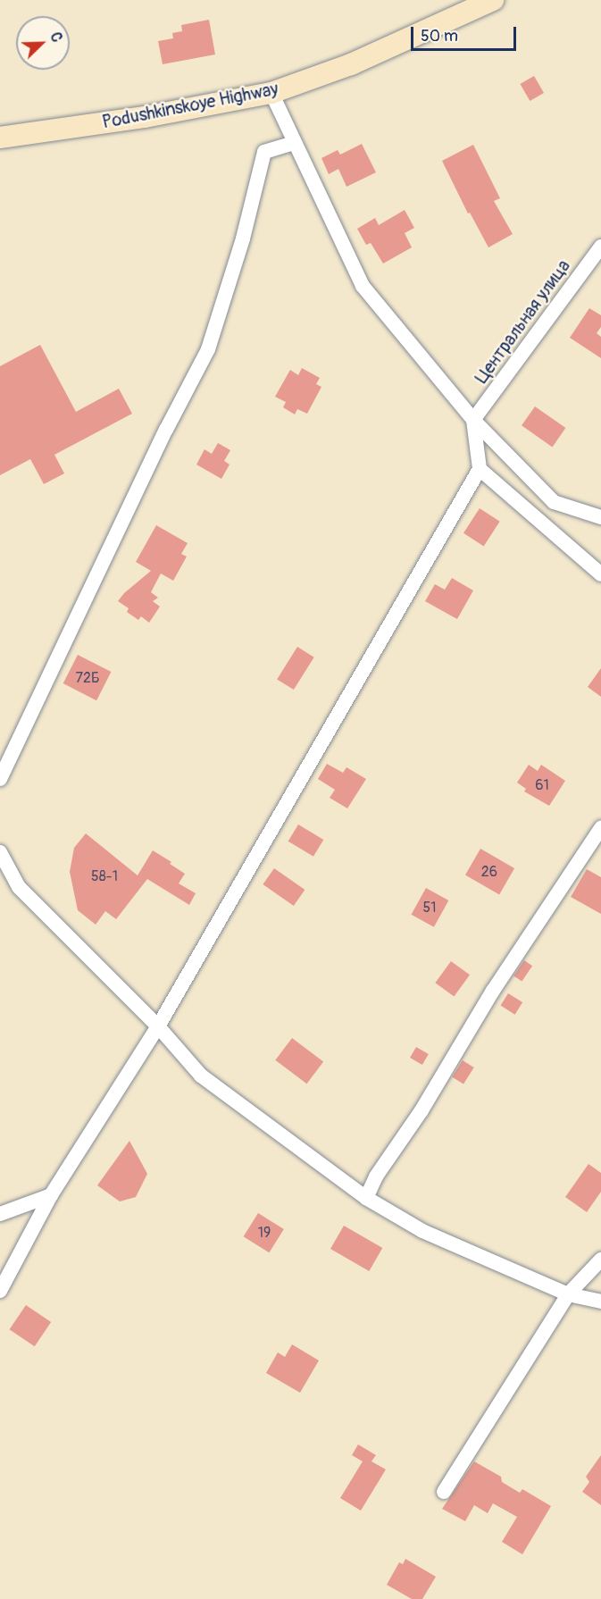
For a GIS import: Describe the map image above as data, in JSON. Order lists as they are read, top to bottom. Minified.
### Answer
{"streets":{"main road":["Podushkinskoye Highway"],"street":["Центральная улица"]},"house_numbers":["72Б","61","26","58-1","51","19"],"scale_bar":"50 m","north":"top right"}
